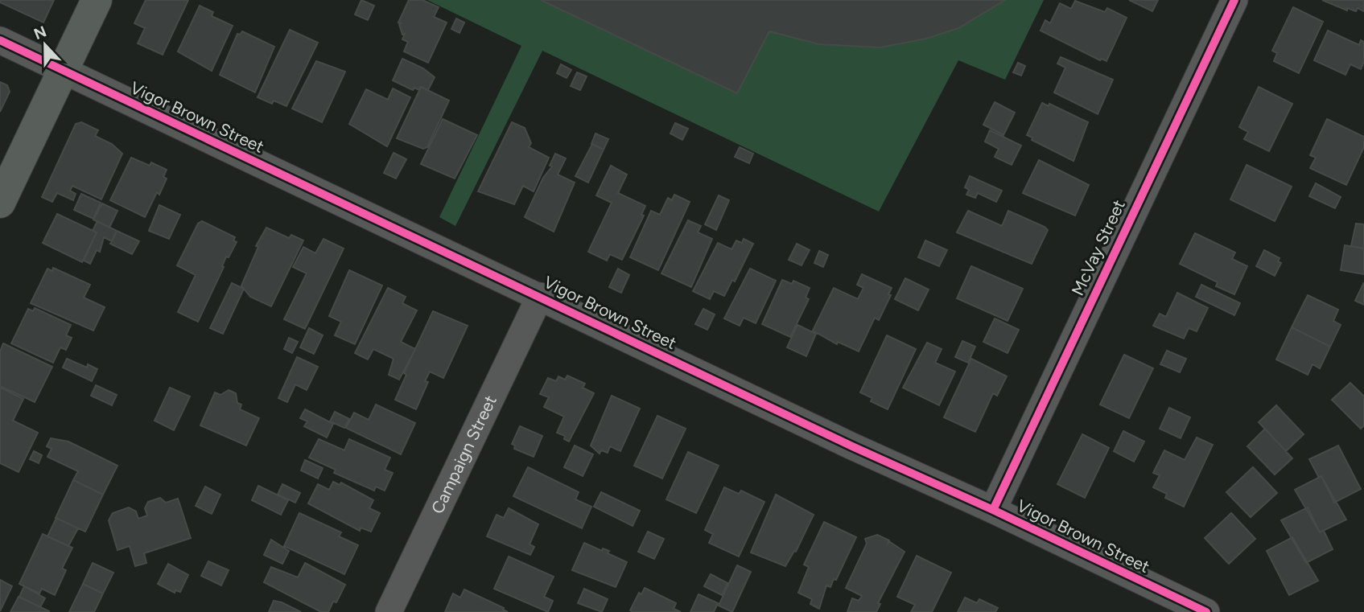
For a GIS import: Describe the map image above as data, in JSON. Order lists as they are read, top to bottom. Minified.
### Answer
{"streets":{"street":["Vigor Brown Street","McVay Street","Campaign Street"]},"crossings":[["Vigor Brown Street","McVay Street"],["Vigor Brown Street","Campaign Street"]],"north":"top"}
